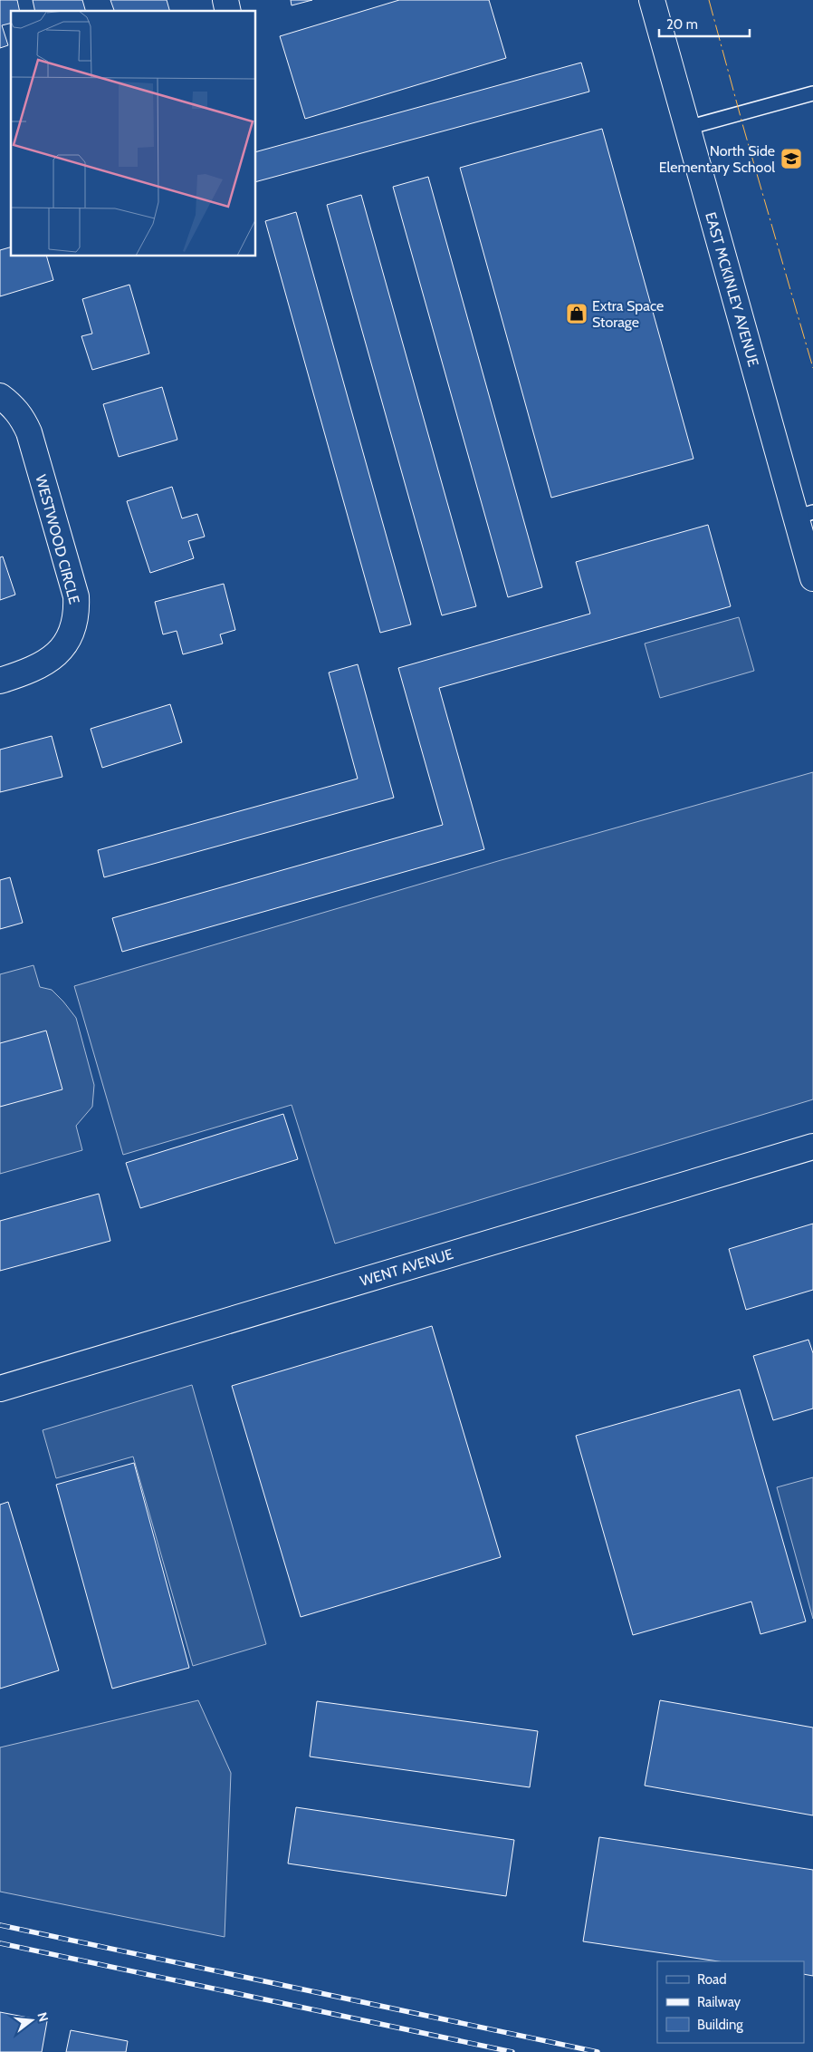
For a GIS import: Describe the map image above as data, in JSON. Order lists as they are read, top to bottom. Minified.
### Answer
{"streets":{"street":["EAST MCKINLEY AVENUE","WESTWOOD CIRCLE","WENT AVENUE"]},"places":{"school or university":["North Side Elementary School"],"shop":["Extra Space Storage"]},"legend":["Road","Railway","Building"],"scale_bar":"20 m","north":"right"}
